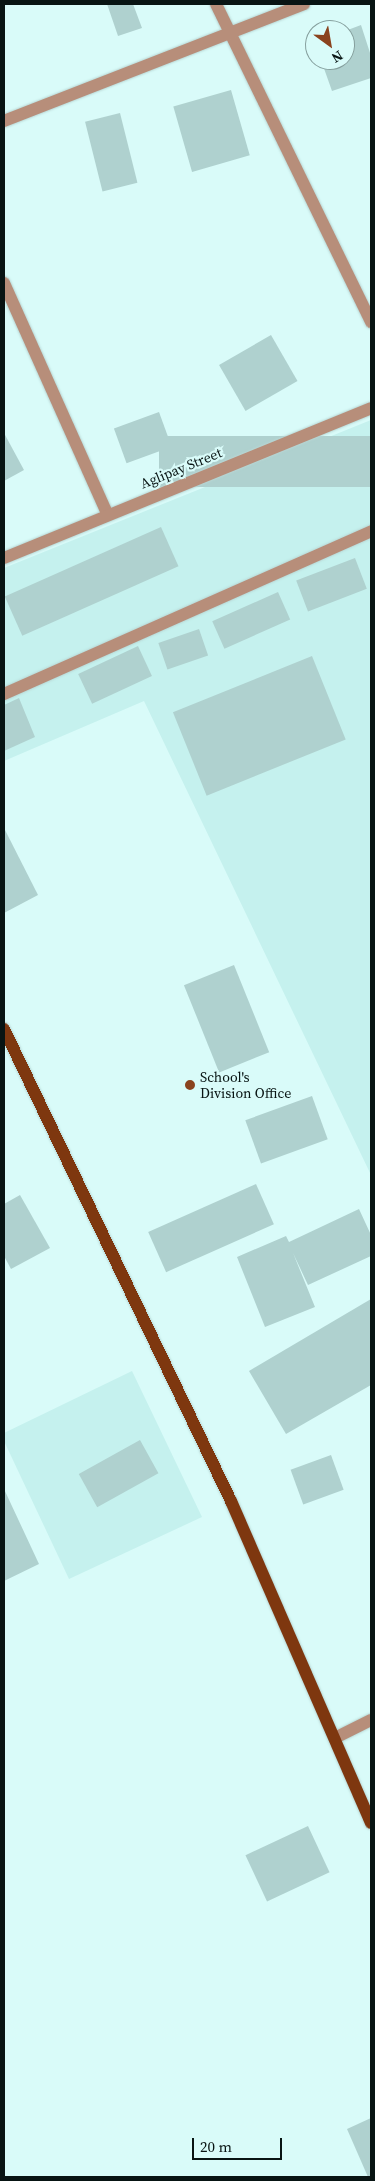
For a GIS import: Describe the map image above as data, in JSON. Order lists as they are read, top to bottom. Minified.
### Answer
{"streets":{"street":["Aglipay Street"]},"places":["School's Division Office"],"scale_bar":"20 m","north":"bottom right"}
